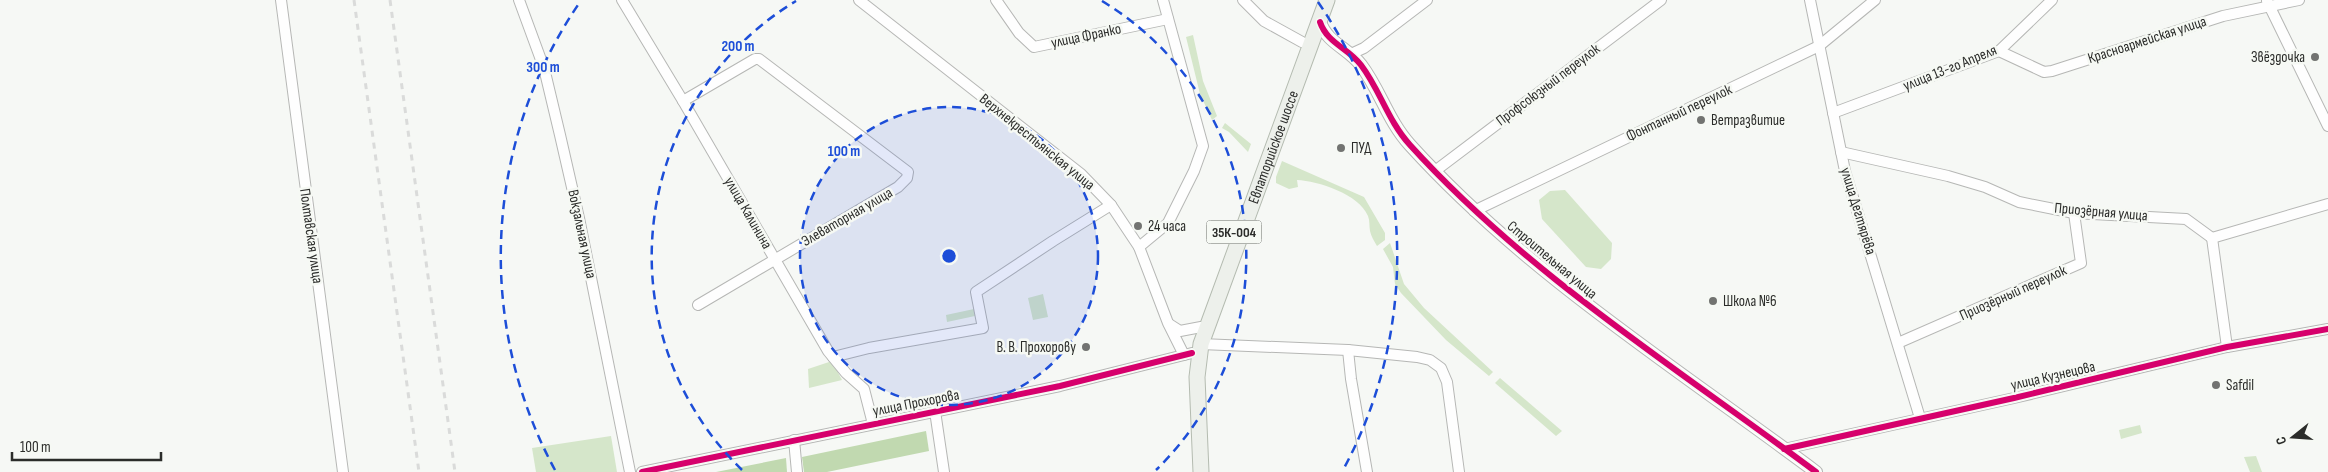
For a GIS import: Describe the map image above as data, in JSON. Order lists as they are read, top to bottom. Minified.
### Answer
{"streets":{"main road":["Евпаторийское шоссе","35К-004"],"street":["улица Франко","Красноармейская улица","улица 13-го Апреля","Профсоюзный переулок","Фонтанный переулок","Верхнекрестьянская улица","улица Дегтярёва","Приозёрная улица","улица Калинина","Элеваторная улица","Вокзальная улица","Полтавская улица","Строительная улица","Приозёрный переулок","улица Кузнецова","улица Прохорова"]},"crossings":[["Красноармейская улица","улица 13-го Апреля"],["улица 13-го Апреля","улица Дегтярёва"],["Профсоюзный переулок","Строительная улица"],["Фонтанный переулок","улица Дегтярёва"],["Фонтанный переулок","Строительная улица"],["Верхнекрестьянская улица","Евпаторийское шоссе"],["Верхнекрестьянская улица","улица Прохорова"],["Евпаторийское шоссе","Строительная улица"],["Евпаторийское шоссе","улица Прохорова"],["улица Дегтярёва","Приозёрная улица"],["улица Дегтярёва","Приозёрный переулок"],["улица Дегтярёва","улица Кузнецова"],["Приозёрная улица","Приозёрный переулок"],["улица Калинина","Элеваторная улица"],["улица Калинина","улица Прохорова"],["Строительная улица","улица Кузнецова"]],"places":["Звёздочка","Ветразвитие","ПУД","24 часа","Школа №6","В. В. Прохорову","Safdil"],"scale_bar":"100 m","north":"left","rings":["200 m","300 m","100 m"]}
